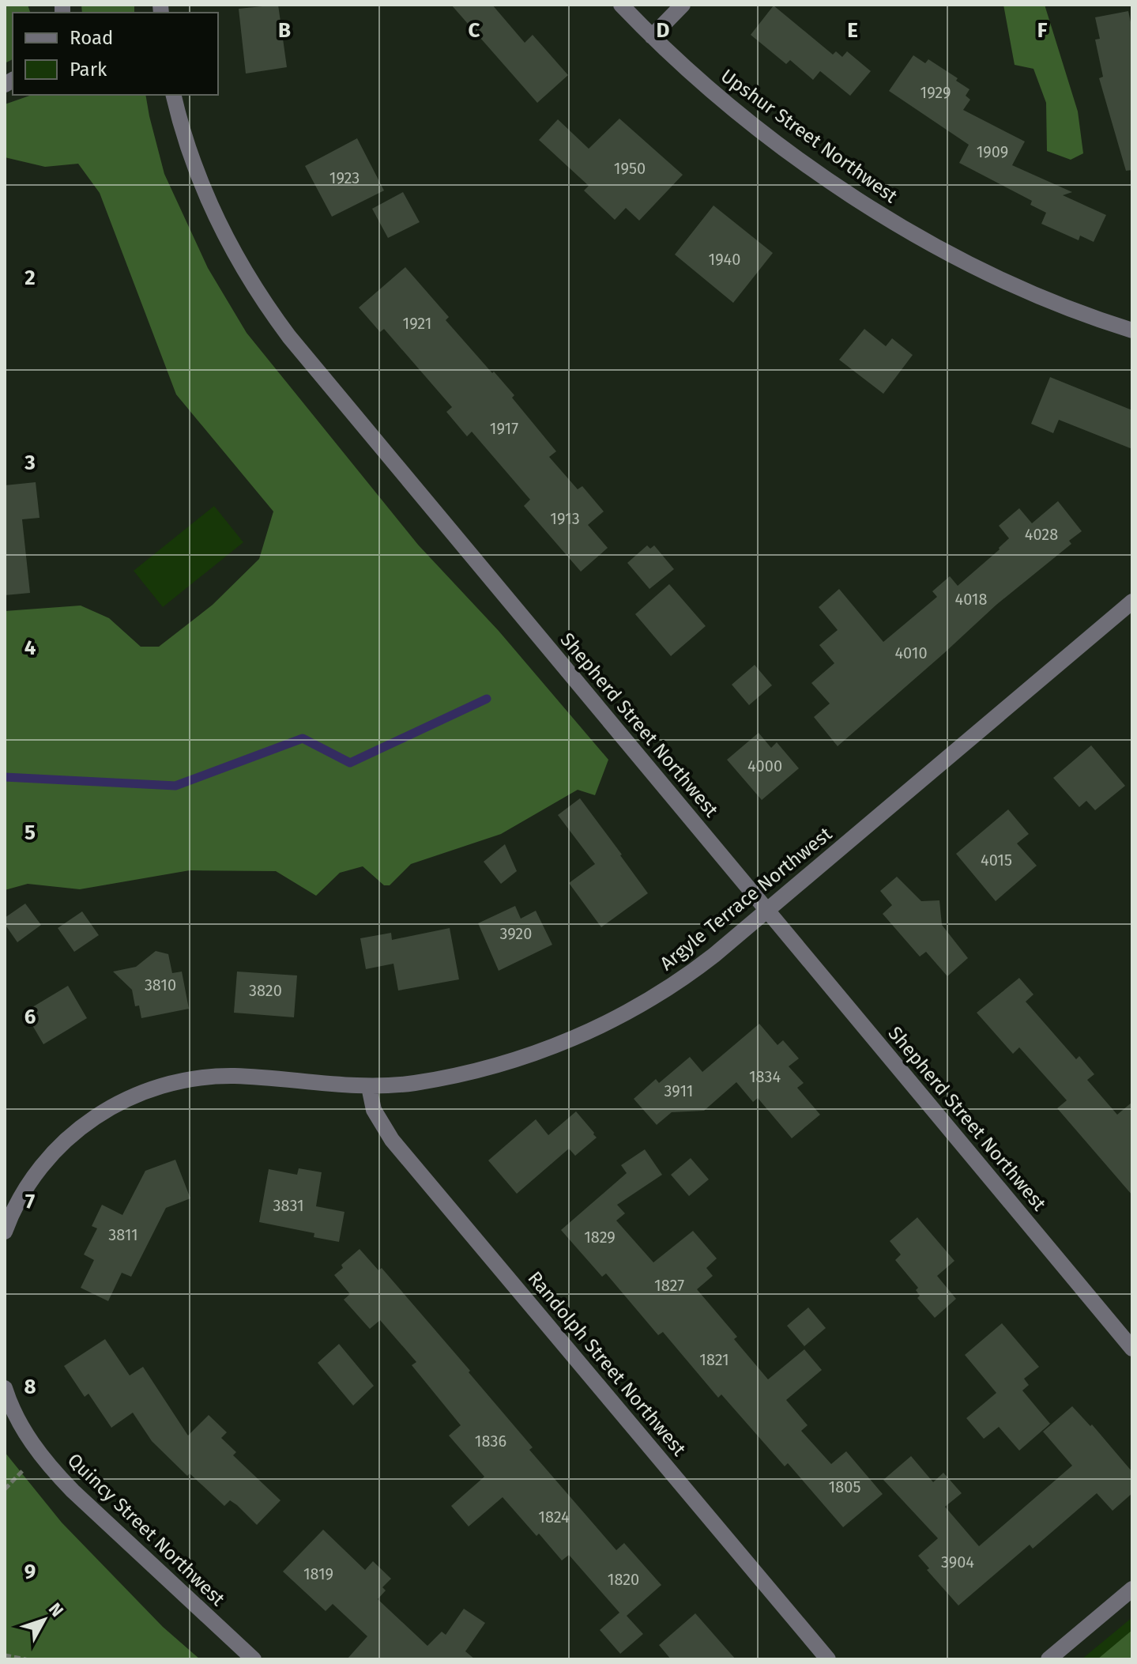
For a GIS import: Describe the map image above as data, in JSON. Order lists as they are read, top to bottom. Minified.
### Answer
{"streets":{"street":["Upshur Street Northwest","Shepherd Street Northwest","Argyle Terrace Northwest","Randolph Street Northwest","Quincy Street Northwest"]},"crossings":[["Shepherd Street Northwest","Argyle Terrace Northwest"],["Argyle Terrace Northwest","Randolph Street Northwest"]],"house_numbers":["1929","1909","1950","1923","1940","1921","1917","1913","4028","4018","4010","4000","4015","3920","3810","3820","1834","3911","3831","3811","1829","1827","1821","1836","1805","1824","3904","1819","1820"],"legend":["Road","Park"],"north":"top right","grid":{"columns":["B","C","D","E","F"],"rows":["2","3","4","5","6","7","8","9"]}}
